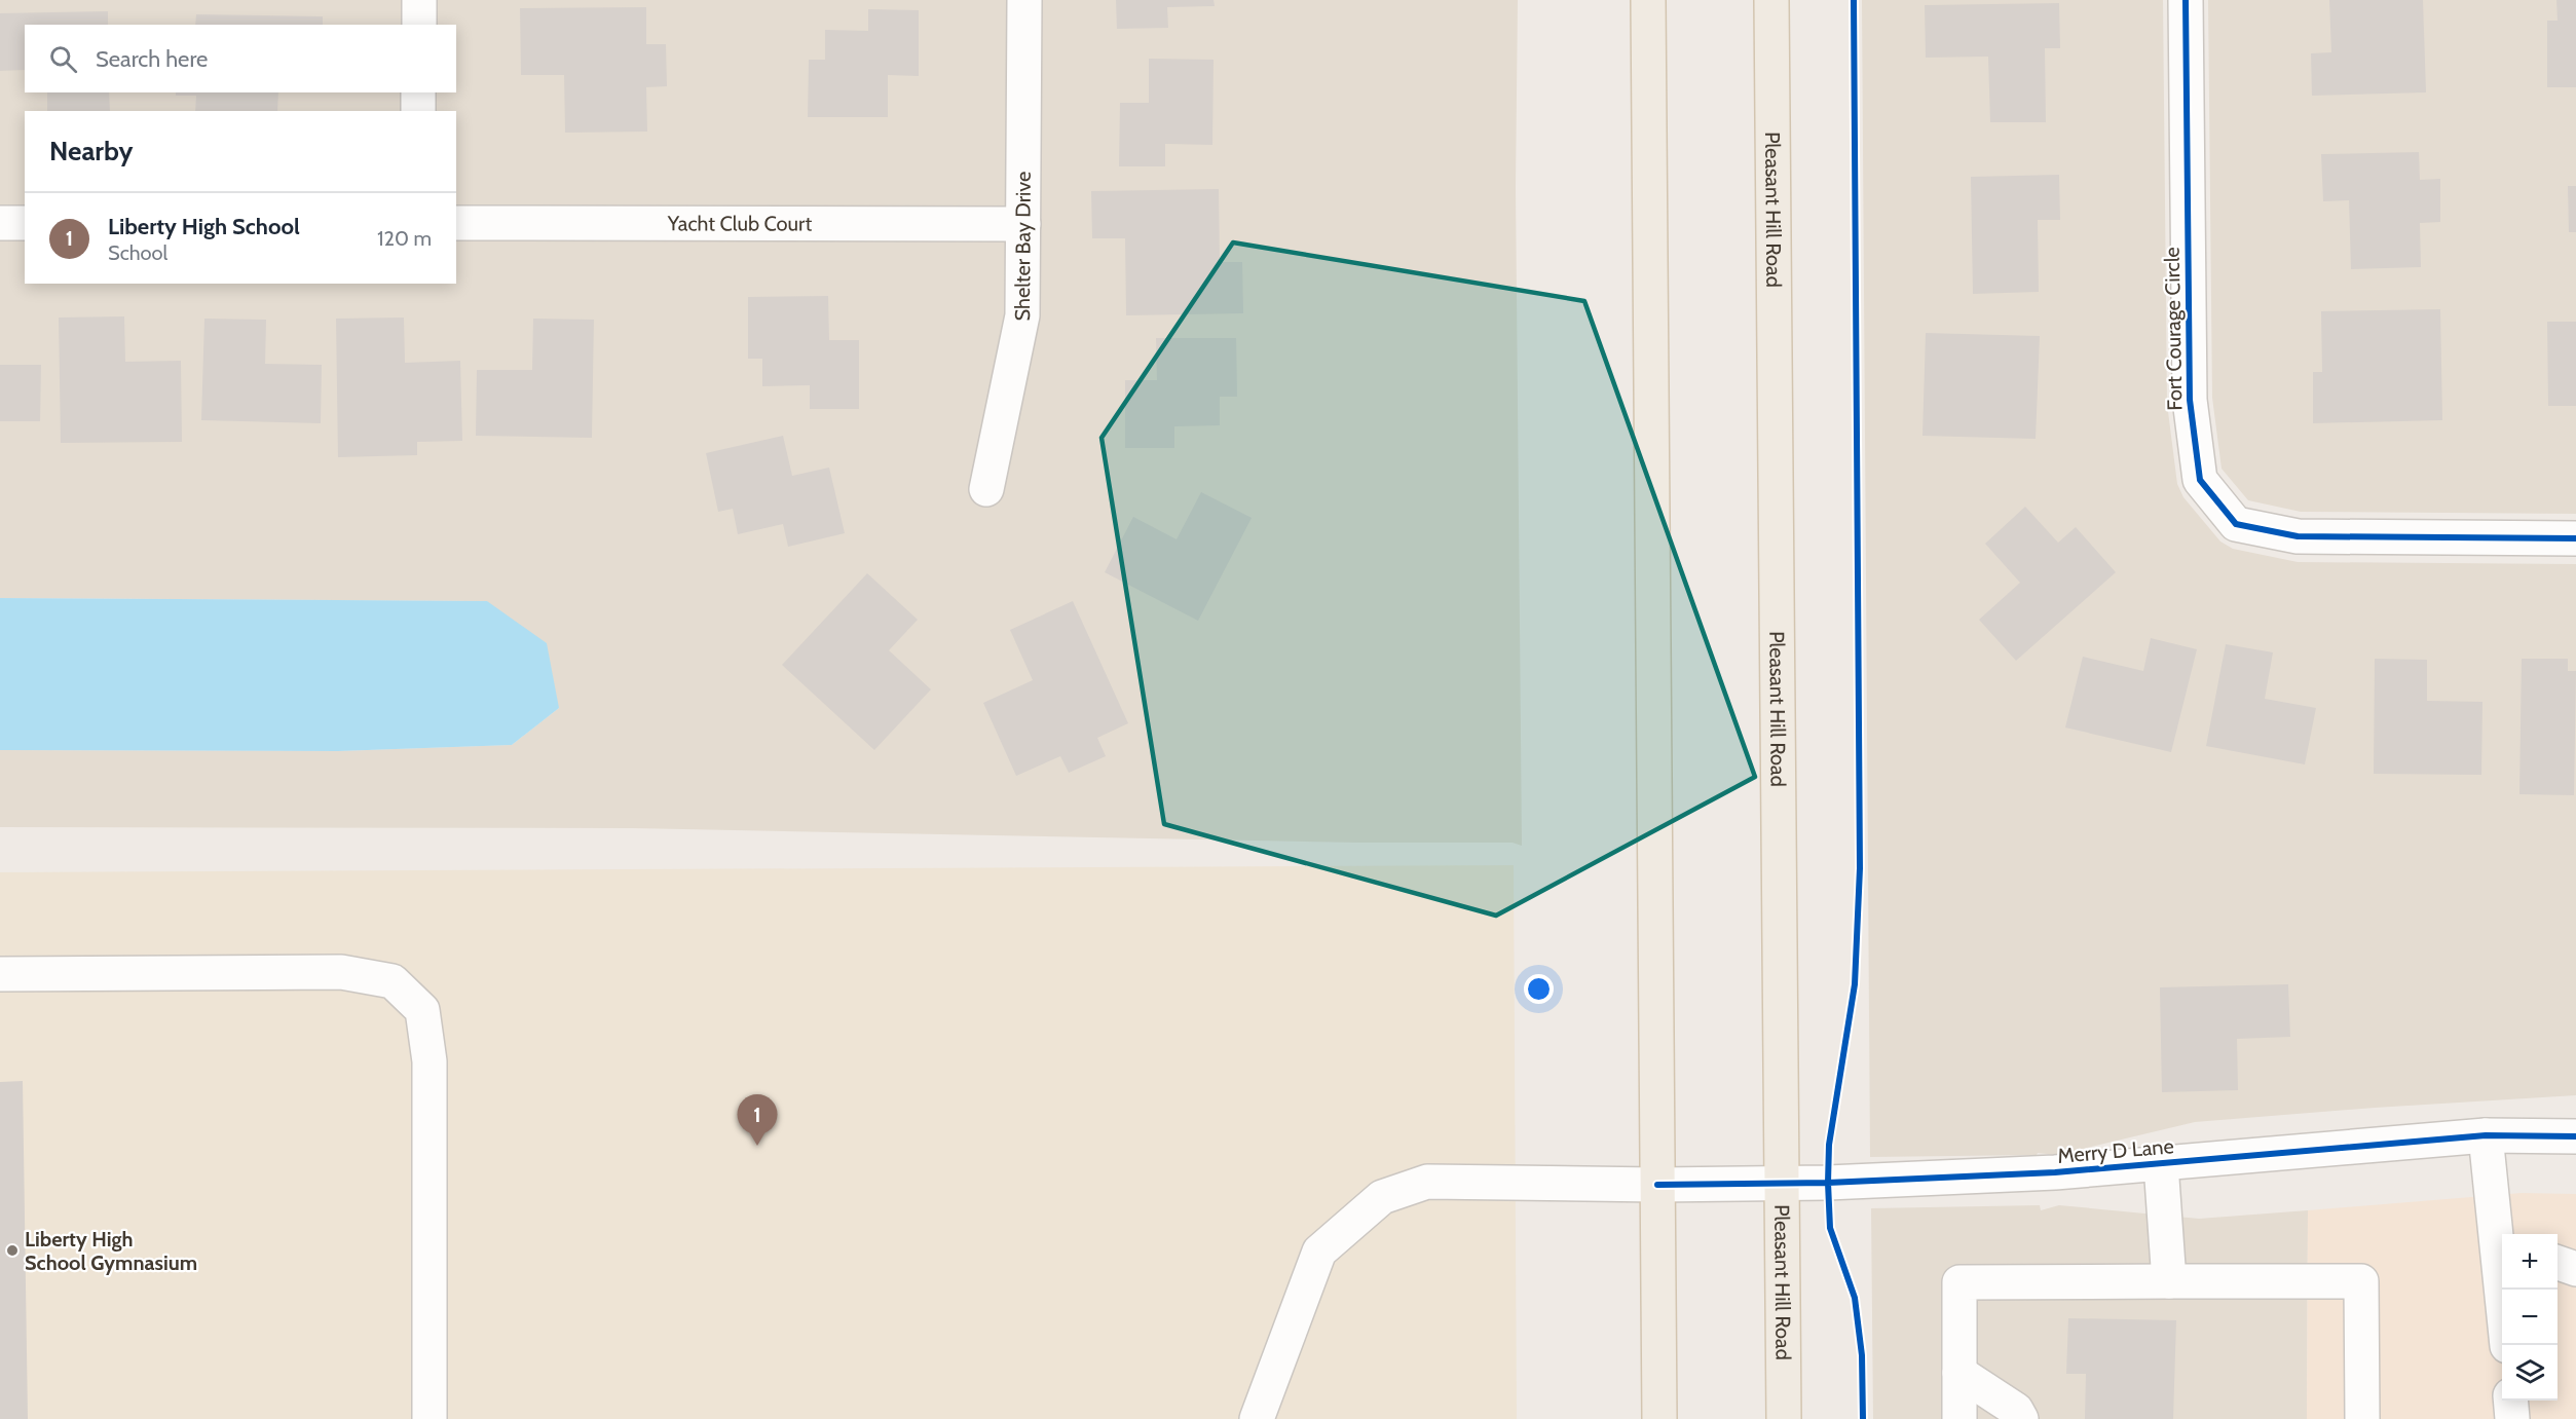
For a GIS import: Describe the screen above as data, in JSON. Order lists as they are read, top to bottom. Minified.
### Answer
{"streets":{"main road":["Pleasant Hill Road"],"street":["Yacht Club Court","Shelter Bay Drive","Fort Courage Circle","Merry D Lane"]},"crossings":[["Pleasant Hill Road","Merry D Lane"],["Yacht Club Court","Shelter Bay Drive"]],"places":["Liberty High School Gymnasium"],"page":{"search":"Search here","heading":"Nearby","list":[{"mark":"1","name":"Liberty High School","note":"School","value":"120 m"}],"pins":"1","map_buttons":["+","−"]}}
